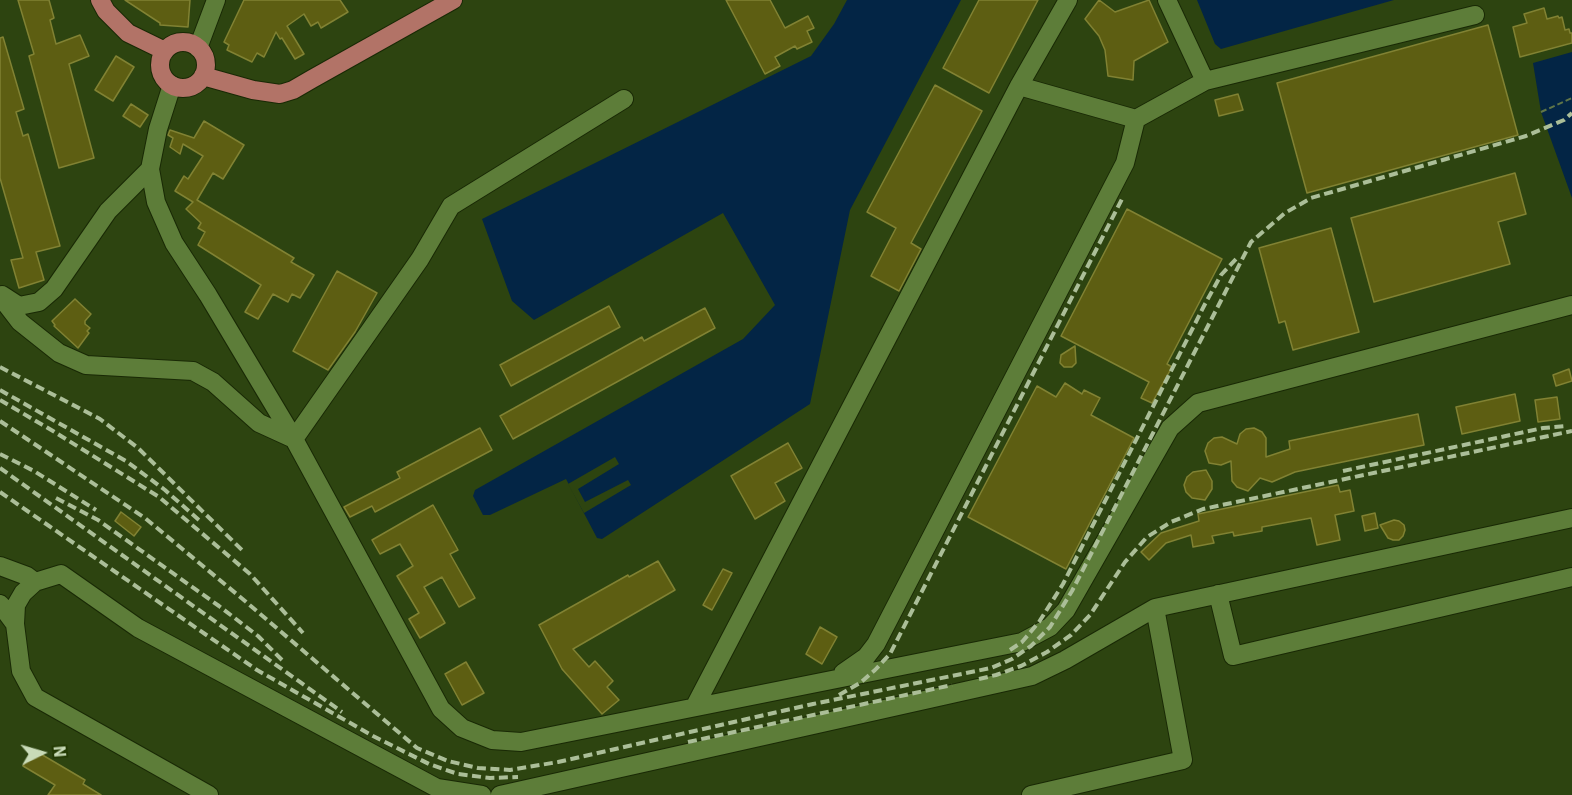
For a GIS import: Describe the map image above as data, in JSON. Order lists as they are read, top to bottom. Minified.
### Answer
{"north":"right"}
